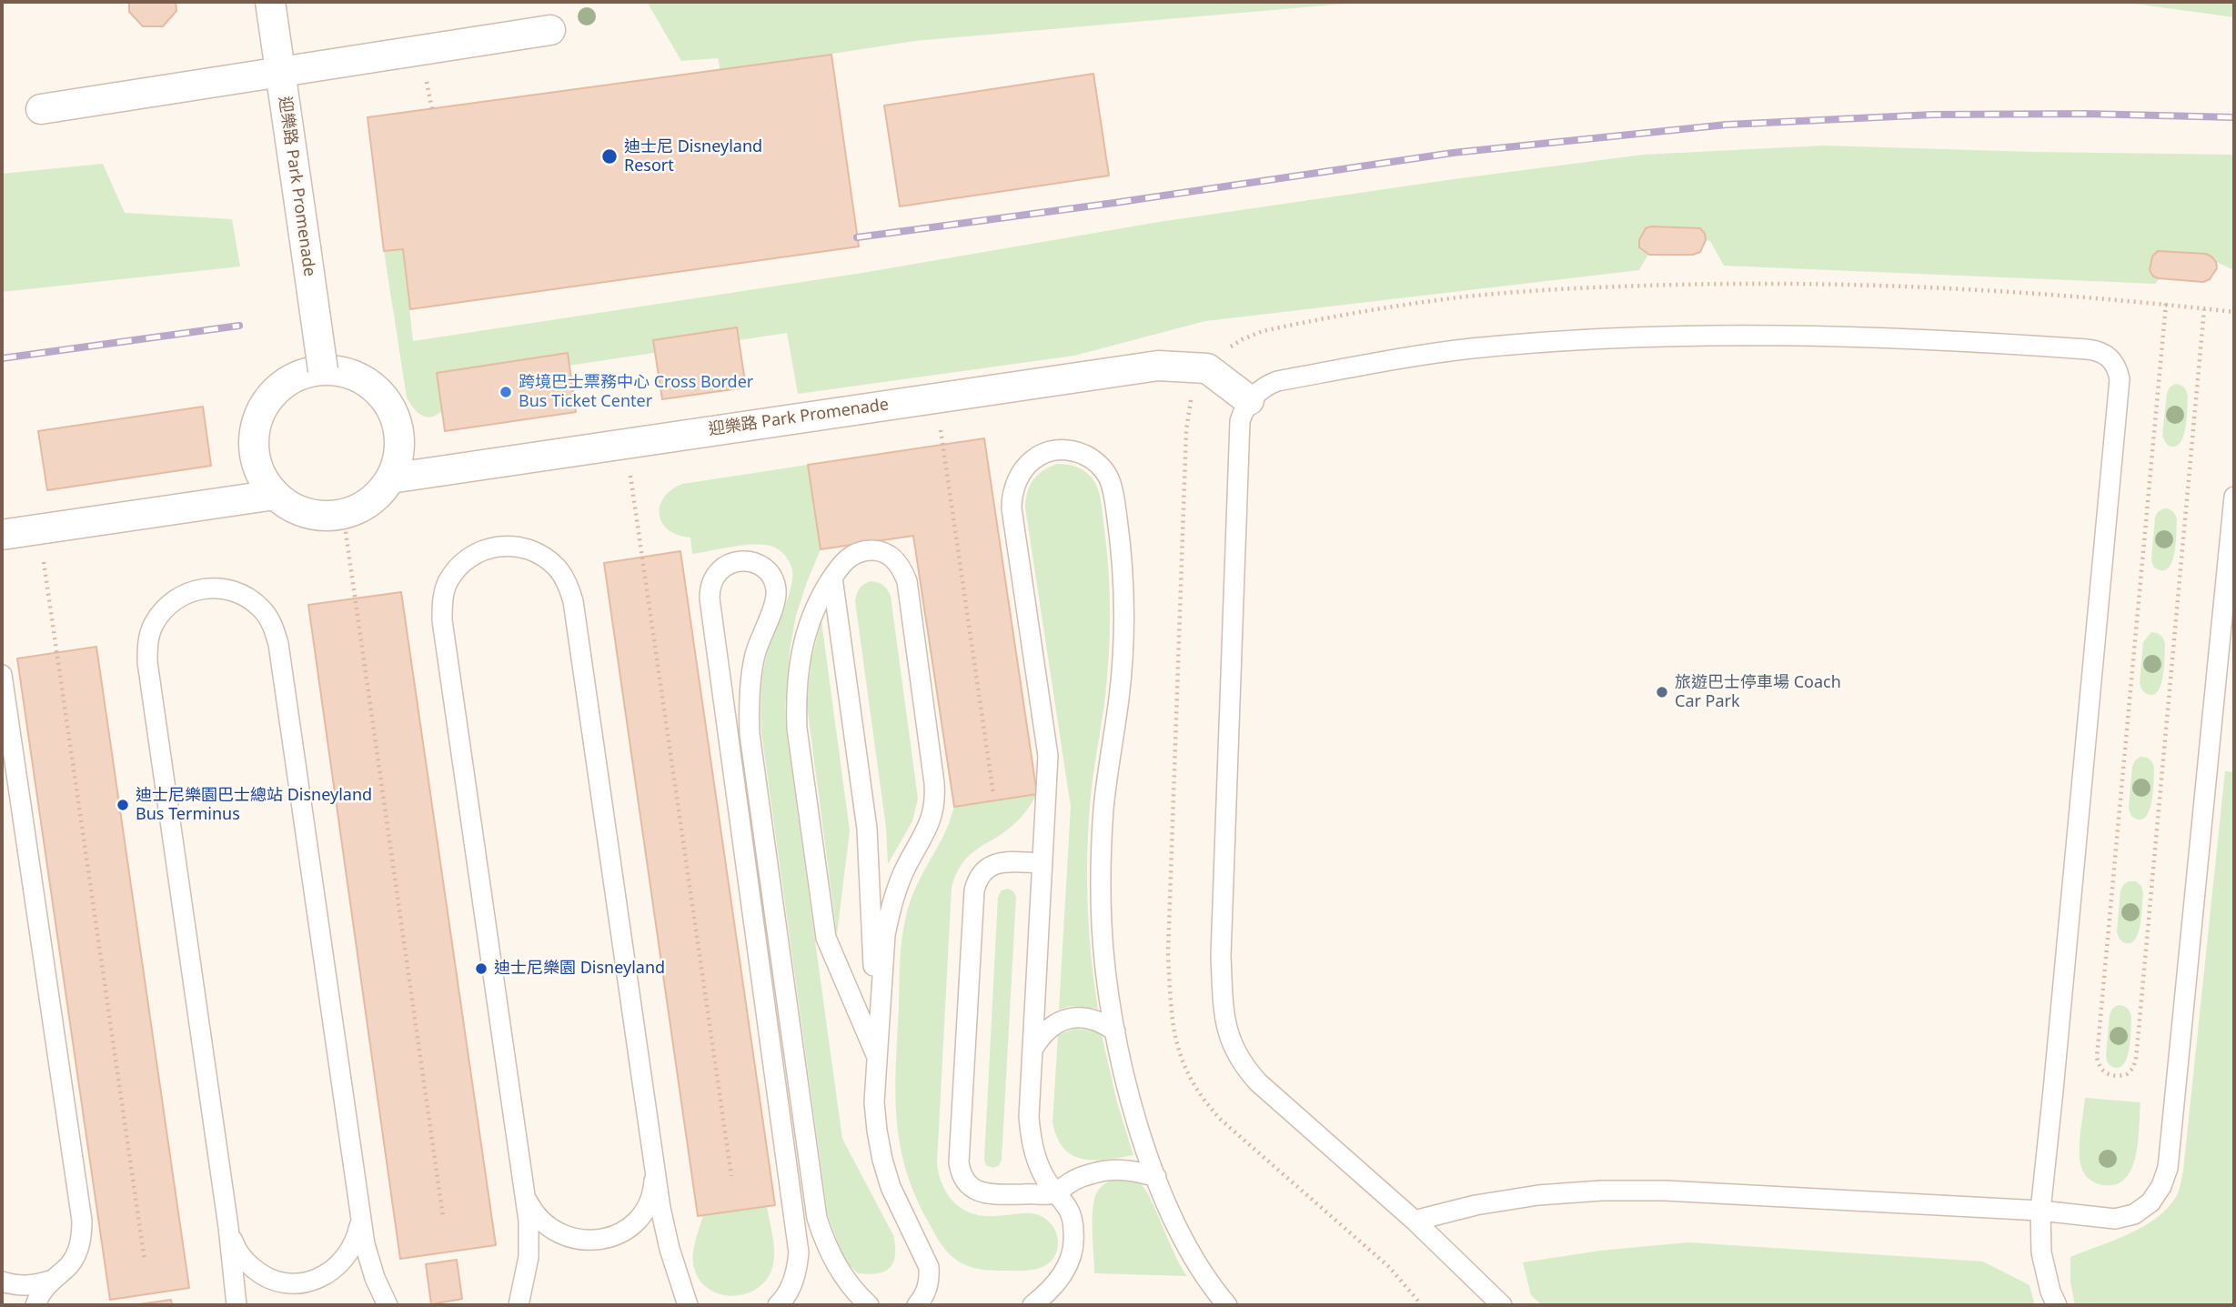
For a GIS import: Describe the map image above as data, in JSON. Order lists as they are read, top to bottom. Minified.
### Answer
{"streets":{"street":["迎樂路 Park Promenade"]},"places":["迪士尼 Disneyland Resort","跨境巴士票務中心 Cross Border Bus Ticket Center","旅遊巴士停車場 Coach Car Park","迪士尼樂園巴士總站 Disneyland Bus Terminus","迪士尼樂園 Disneyland"]}
